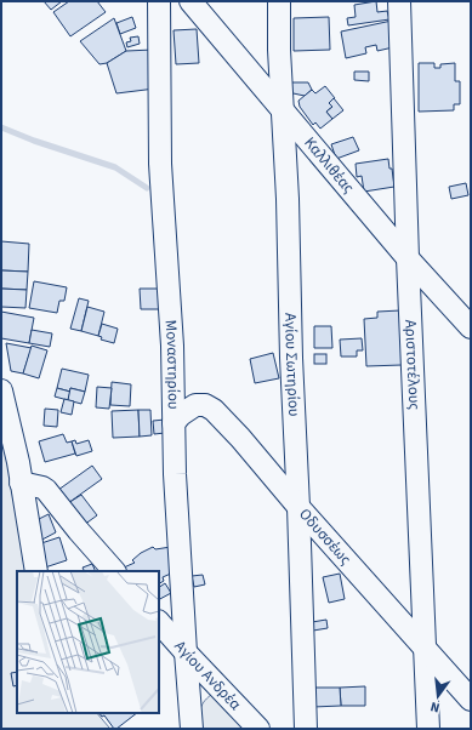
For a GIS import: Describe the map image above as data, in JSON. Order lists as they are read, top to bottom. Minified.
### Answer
{"streets":{"street":["Καλλιθέας","Μοναστηρίου","Αγίου Σωτηρίου","Αριστοτέλους","Οδυσσέως","Αγίου Ανδρέα"]},"crossings":[["Καλλιθέας","Αγίου Σωτηρίου"],["Καλλιθέας","Αριστοτέλους"],["Μοναστηρίου","Οδυσσέως"],["Μοναστηρίου","Αγίου Ανδρέα"],["Αγίου Σωτηρίου","Οδυσσέως"],["Αριστοτέλους","Οδυσσέως"]],"north":"bottom"}
